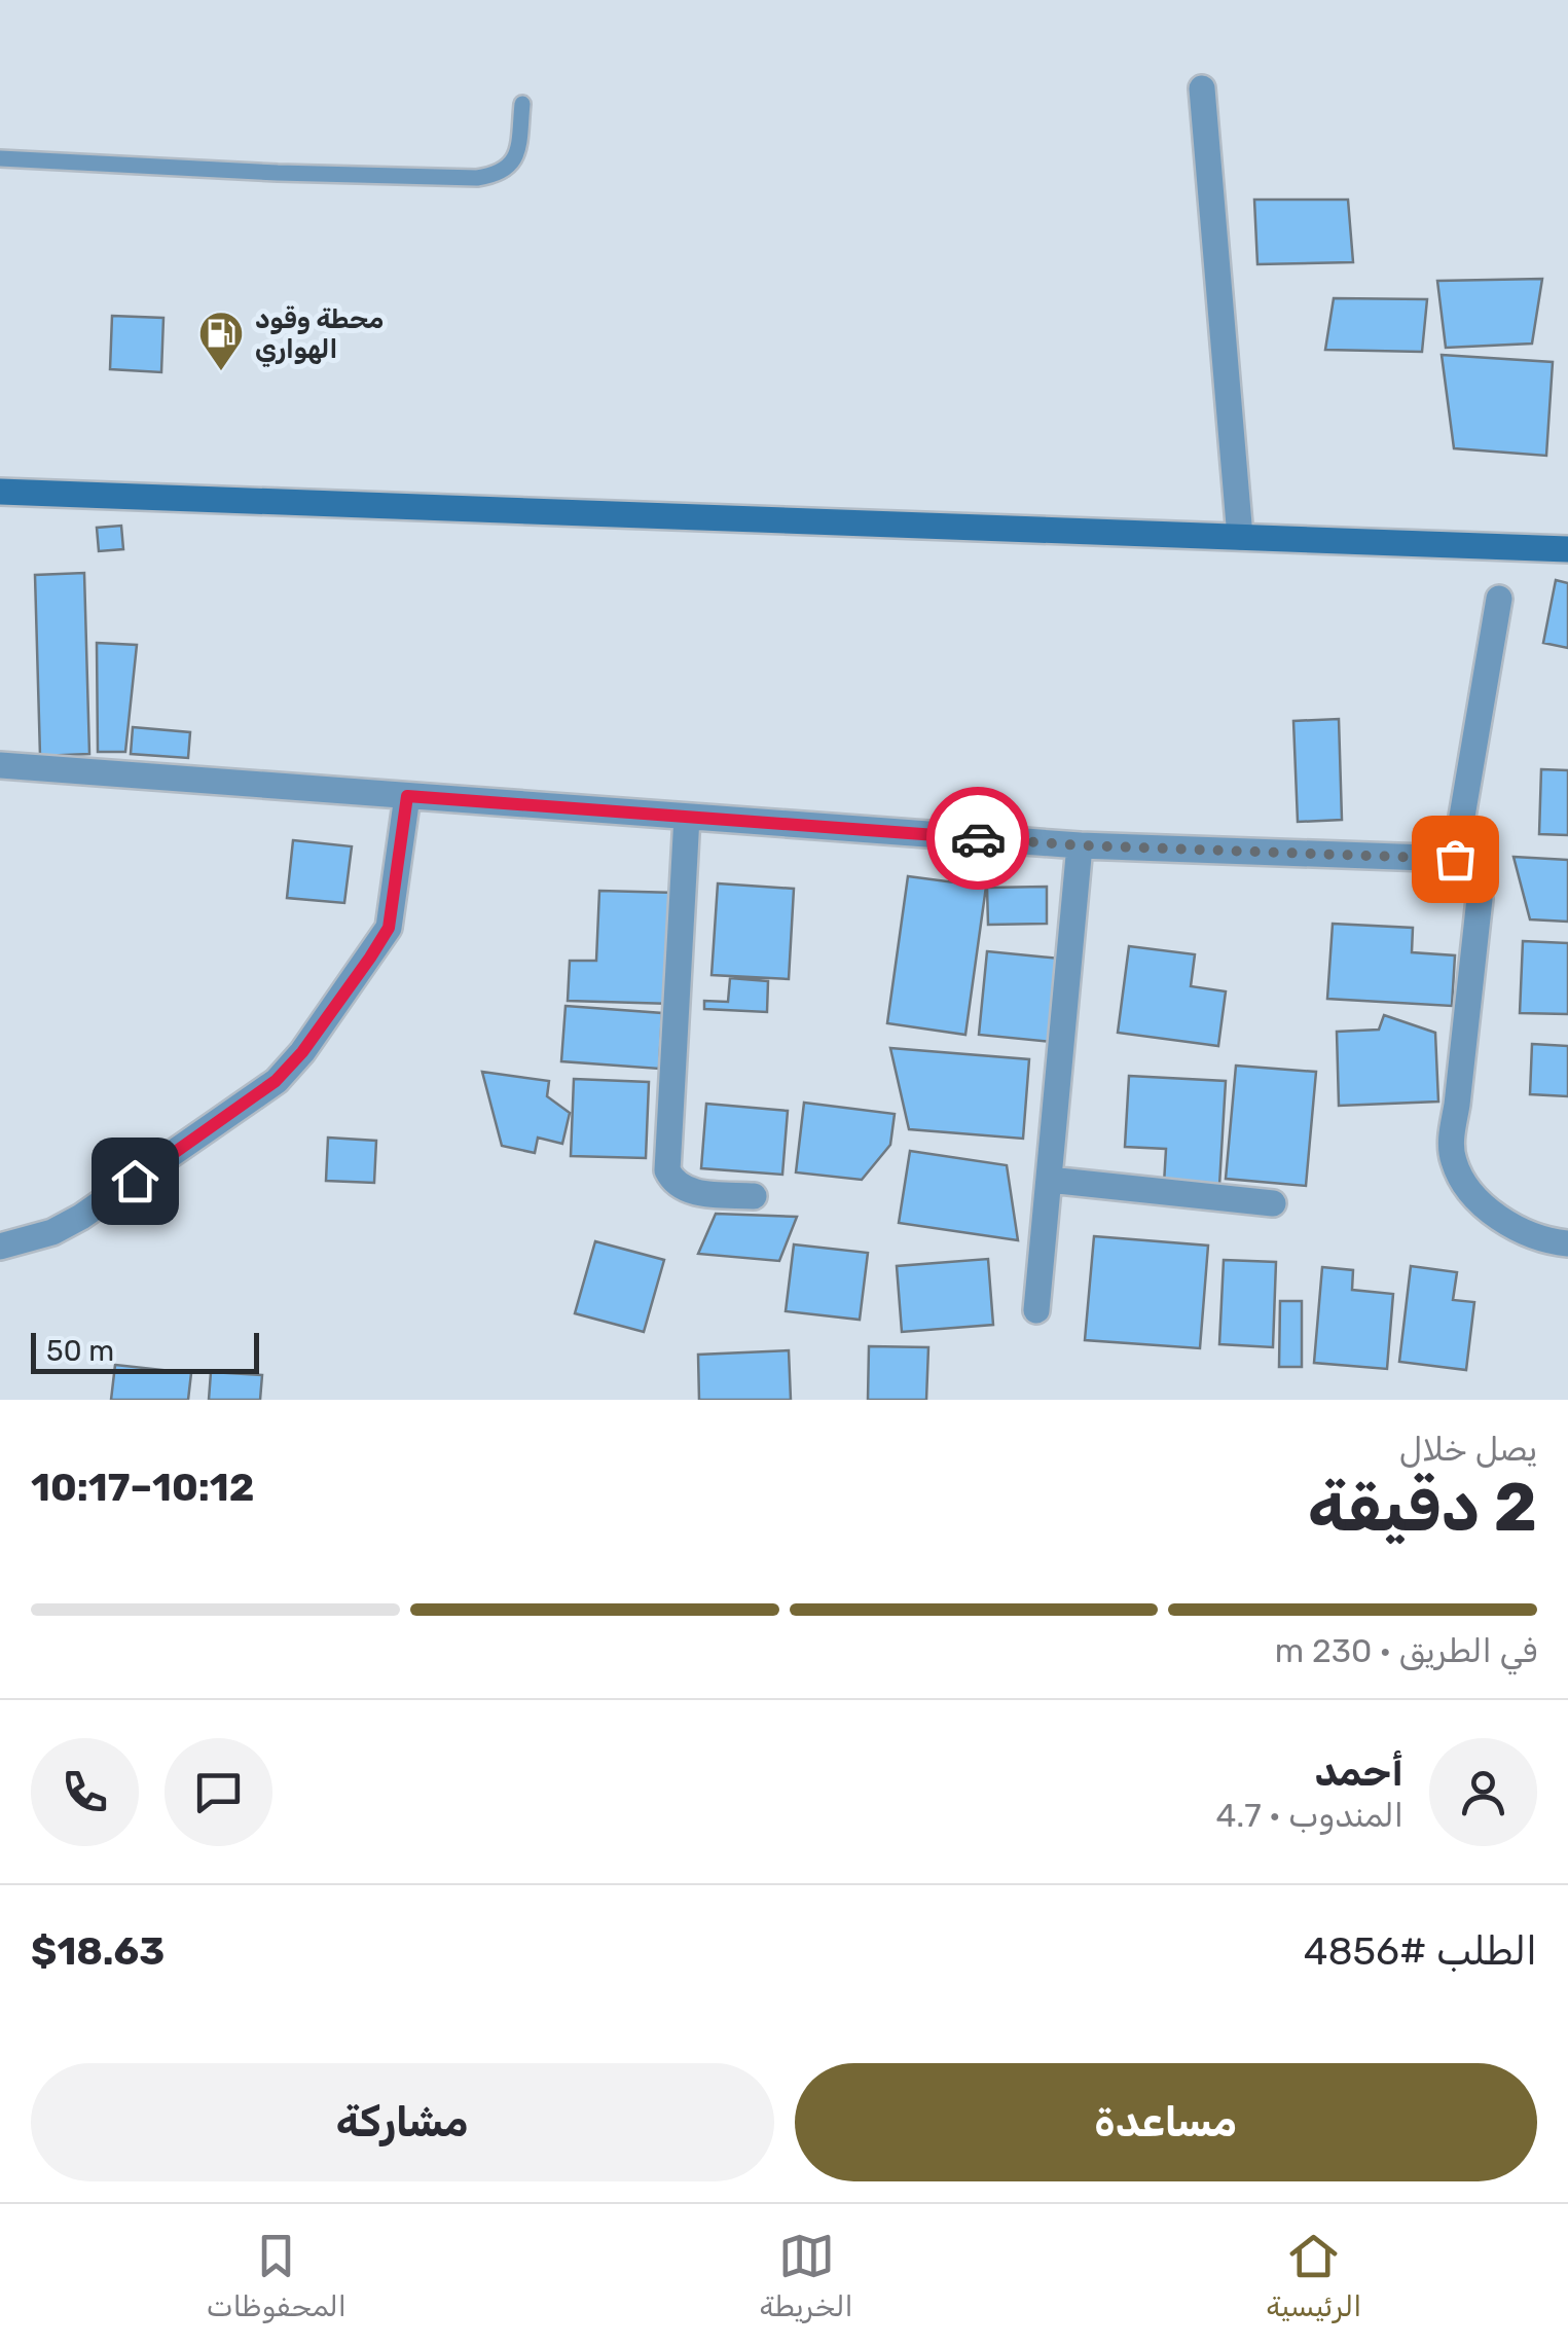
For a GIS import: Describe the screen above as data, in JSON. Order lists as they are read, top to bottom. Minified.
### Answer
{"places":{"fuel station":["محطة وقود الهواري"]},"scale_bar":"50 m","page":{"scale":"50 m","heading":["2 دقيقة","يصل خلال","10:12–10:17"],"panel":["أحمد","المندوب · 4.7","الطلب #4856","$18.63"],"bar":"في الطريق · 230 m","buttons":["مساعدة","مشاركة"],"tabs":["الرئيسية","الخريطة","المحفوظات"]}}
